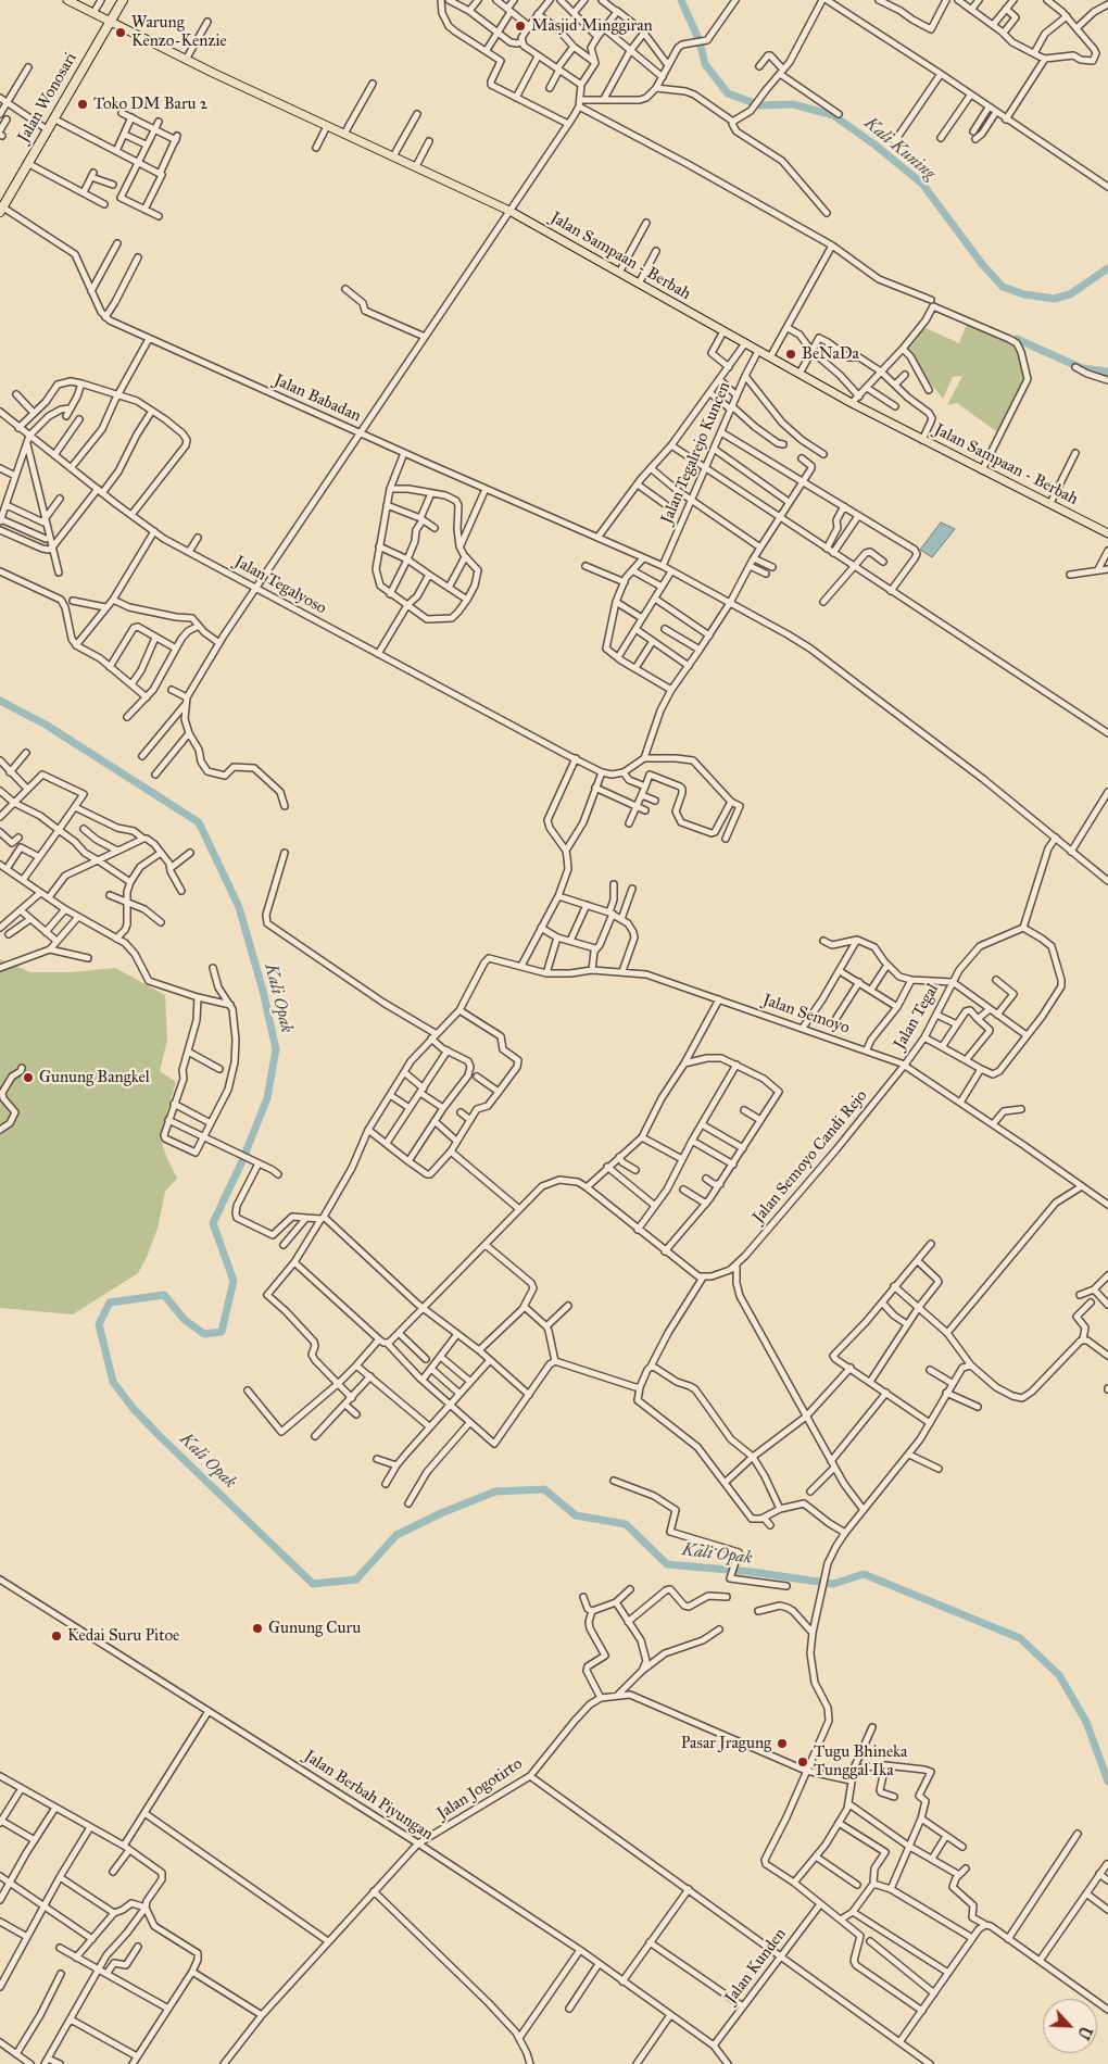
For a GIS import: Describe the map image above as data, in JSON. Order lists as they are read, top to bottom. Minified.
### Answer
{"streets":{"highway":["Jalan Wonosari"],"main road":["Jalan Sampaan - Berbah"],"street":["Jalan Babadan","Jalan Tegalrejo Kuncen","Jalan Tegalyoso","Jalan Semoyo","Jalan Tegal","Jalan Semoyo Candi Rejo","Jalan Jogotirto","Jalan Berbah Piyungan","Jalan Kunden"]},"crossings":[["Jalan Wonosari","Jalan Sampaan - Berbah"],["Jalan Sampaan - Berbah","Jalan Tegalrejo Kuncen"],["Jalan Babadan","Jalan Tegalrejo Kuncen"],["Jalan Semoyo","Jalan Tegal"],["Jalan Semoyo","Jalan Semoyo Candi Rejo"],["Jalan Tegal","Jalan Semoyo Candi Rejo"],["Jalan Jogotirto","Jalan Berbah Piyungan"],["Jalan Berbah Piyungan","Jalan Kunden"]],"water":["Kali Kuning","Kali Opak"],"places":["Masjid Minggiran","Warung Kenzo-Kenzie","Toko DM Baru 2","BeNaDa","Gunung Bangkel","Gunung Curu","Kedai Suru Pitoe","Pasar Jragung","Tugu Bhineka Tunggal Ika"],"north":"bottom right"}
